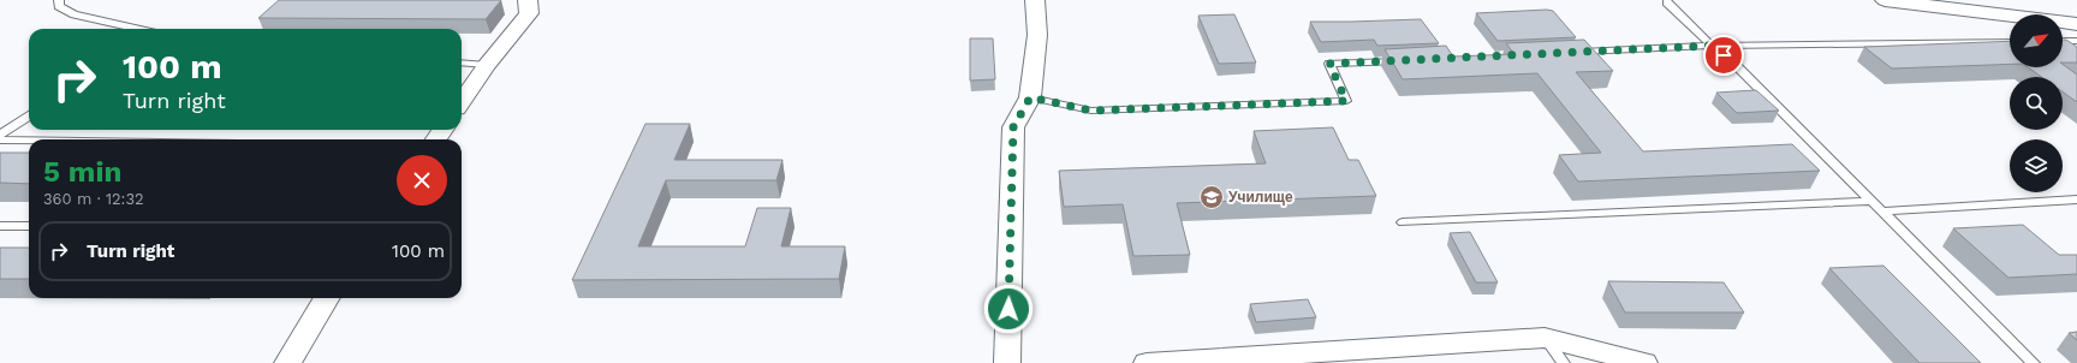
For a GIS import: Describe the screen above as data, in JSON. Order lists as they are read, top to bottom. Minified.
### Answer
{"places":{"school or university":["Училище"]},"north":"top right","page":{"turn":["100 m","Turn right"],"heading":["5 min","360 m · 12:32"],"list":[{"name":"Turn right","value":"100 m"}]}}
